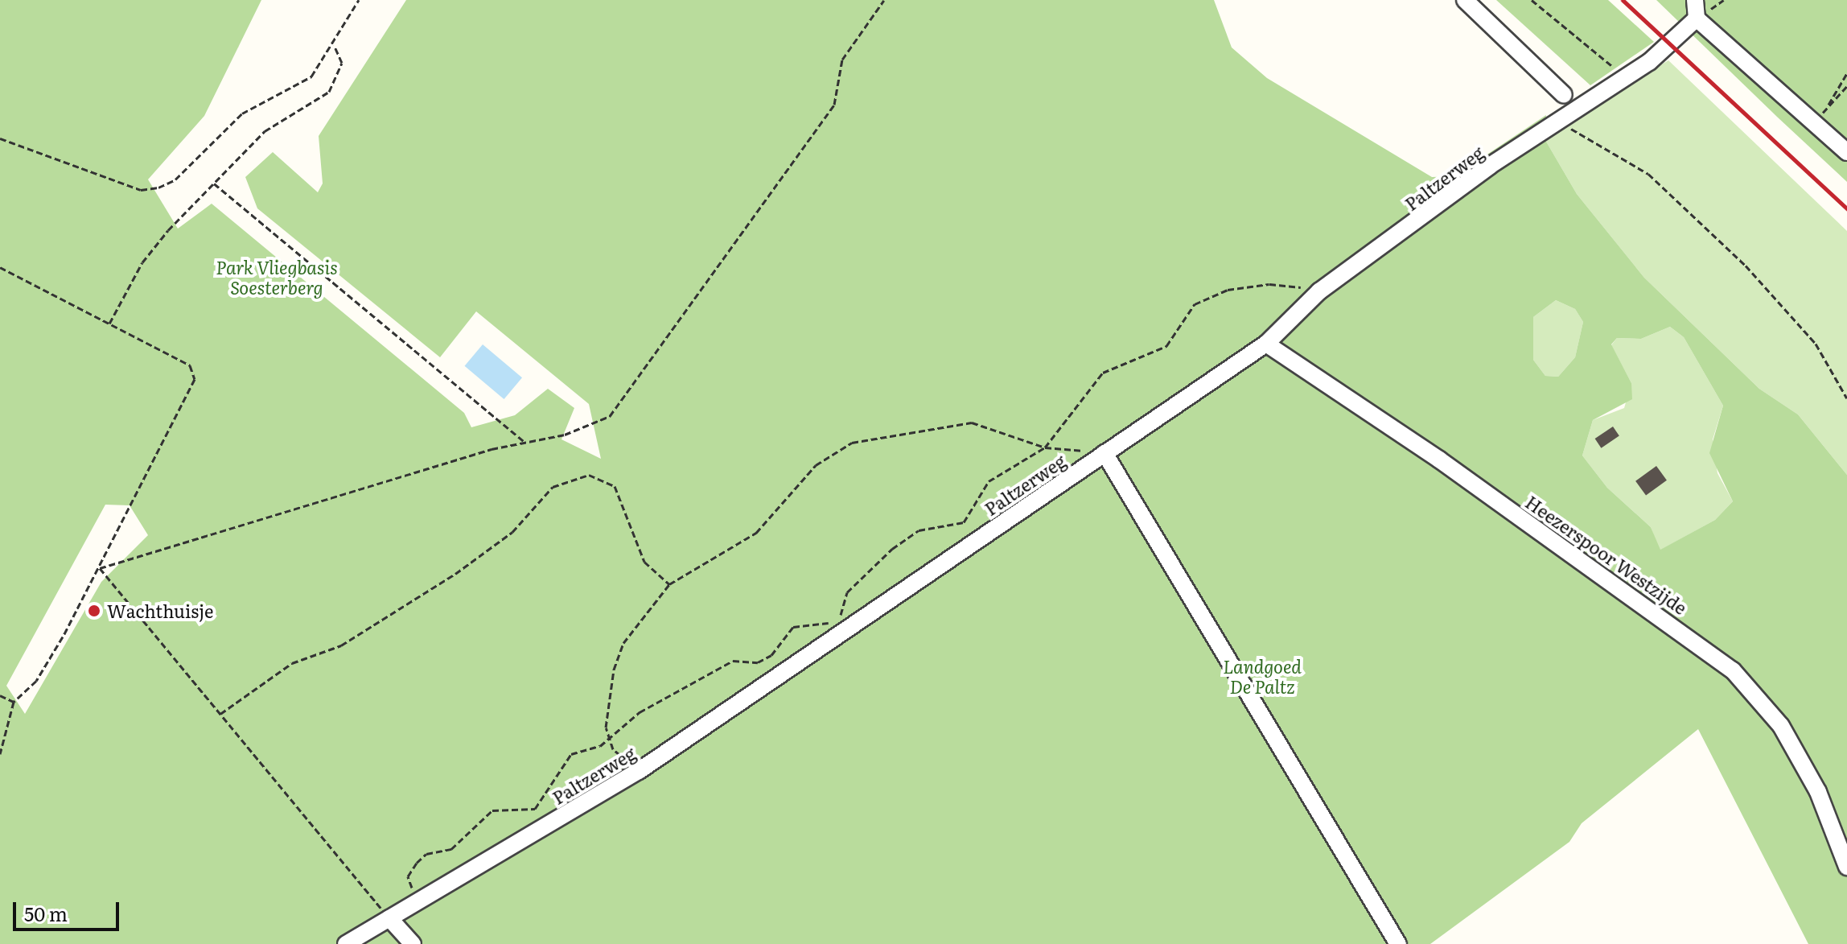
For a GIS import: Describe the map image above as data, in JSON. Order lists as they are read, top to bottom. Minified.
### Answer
{"streets":{"street":["Paltzerweg","Heezerspoor Westzijde"]},"crossings":[["Paltzerweg","Heezerspoor Westzijde"]],"parks":["Park Vliegbasis Soesterberg","Landgoed De Paltz"],"places":["Wachthuisje"],"scale_bar":"50 m"}
